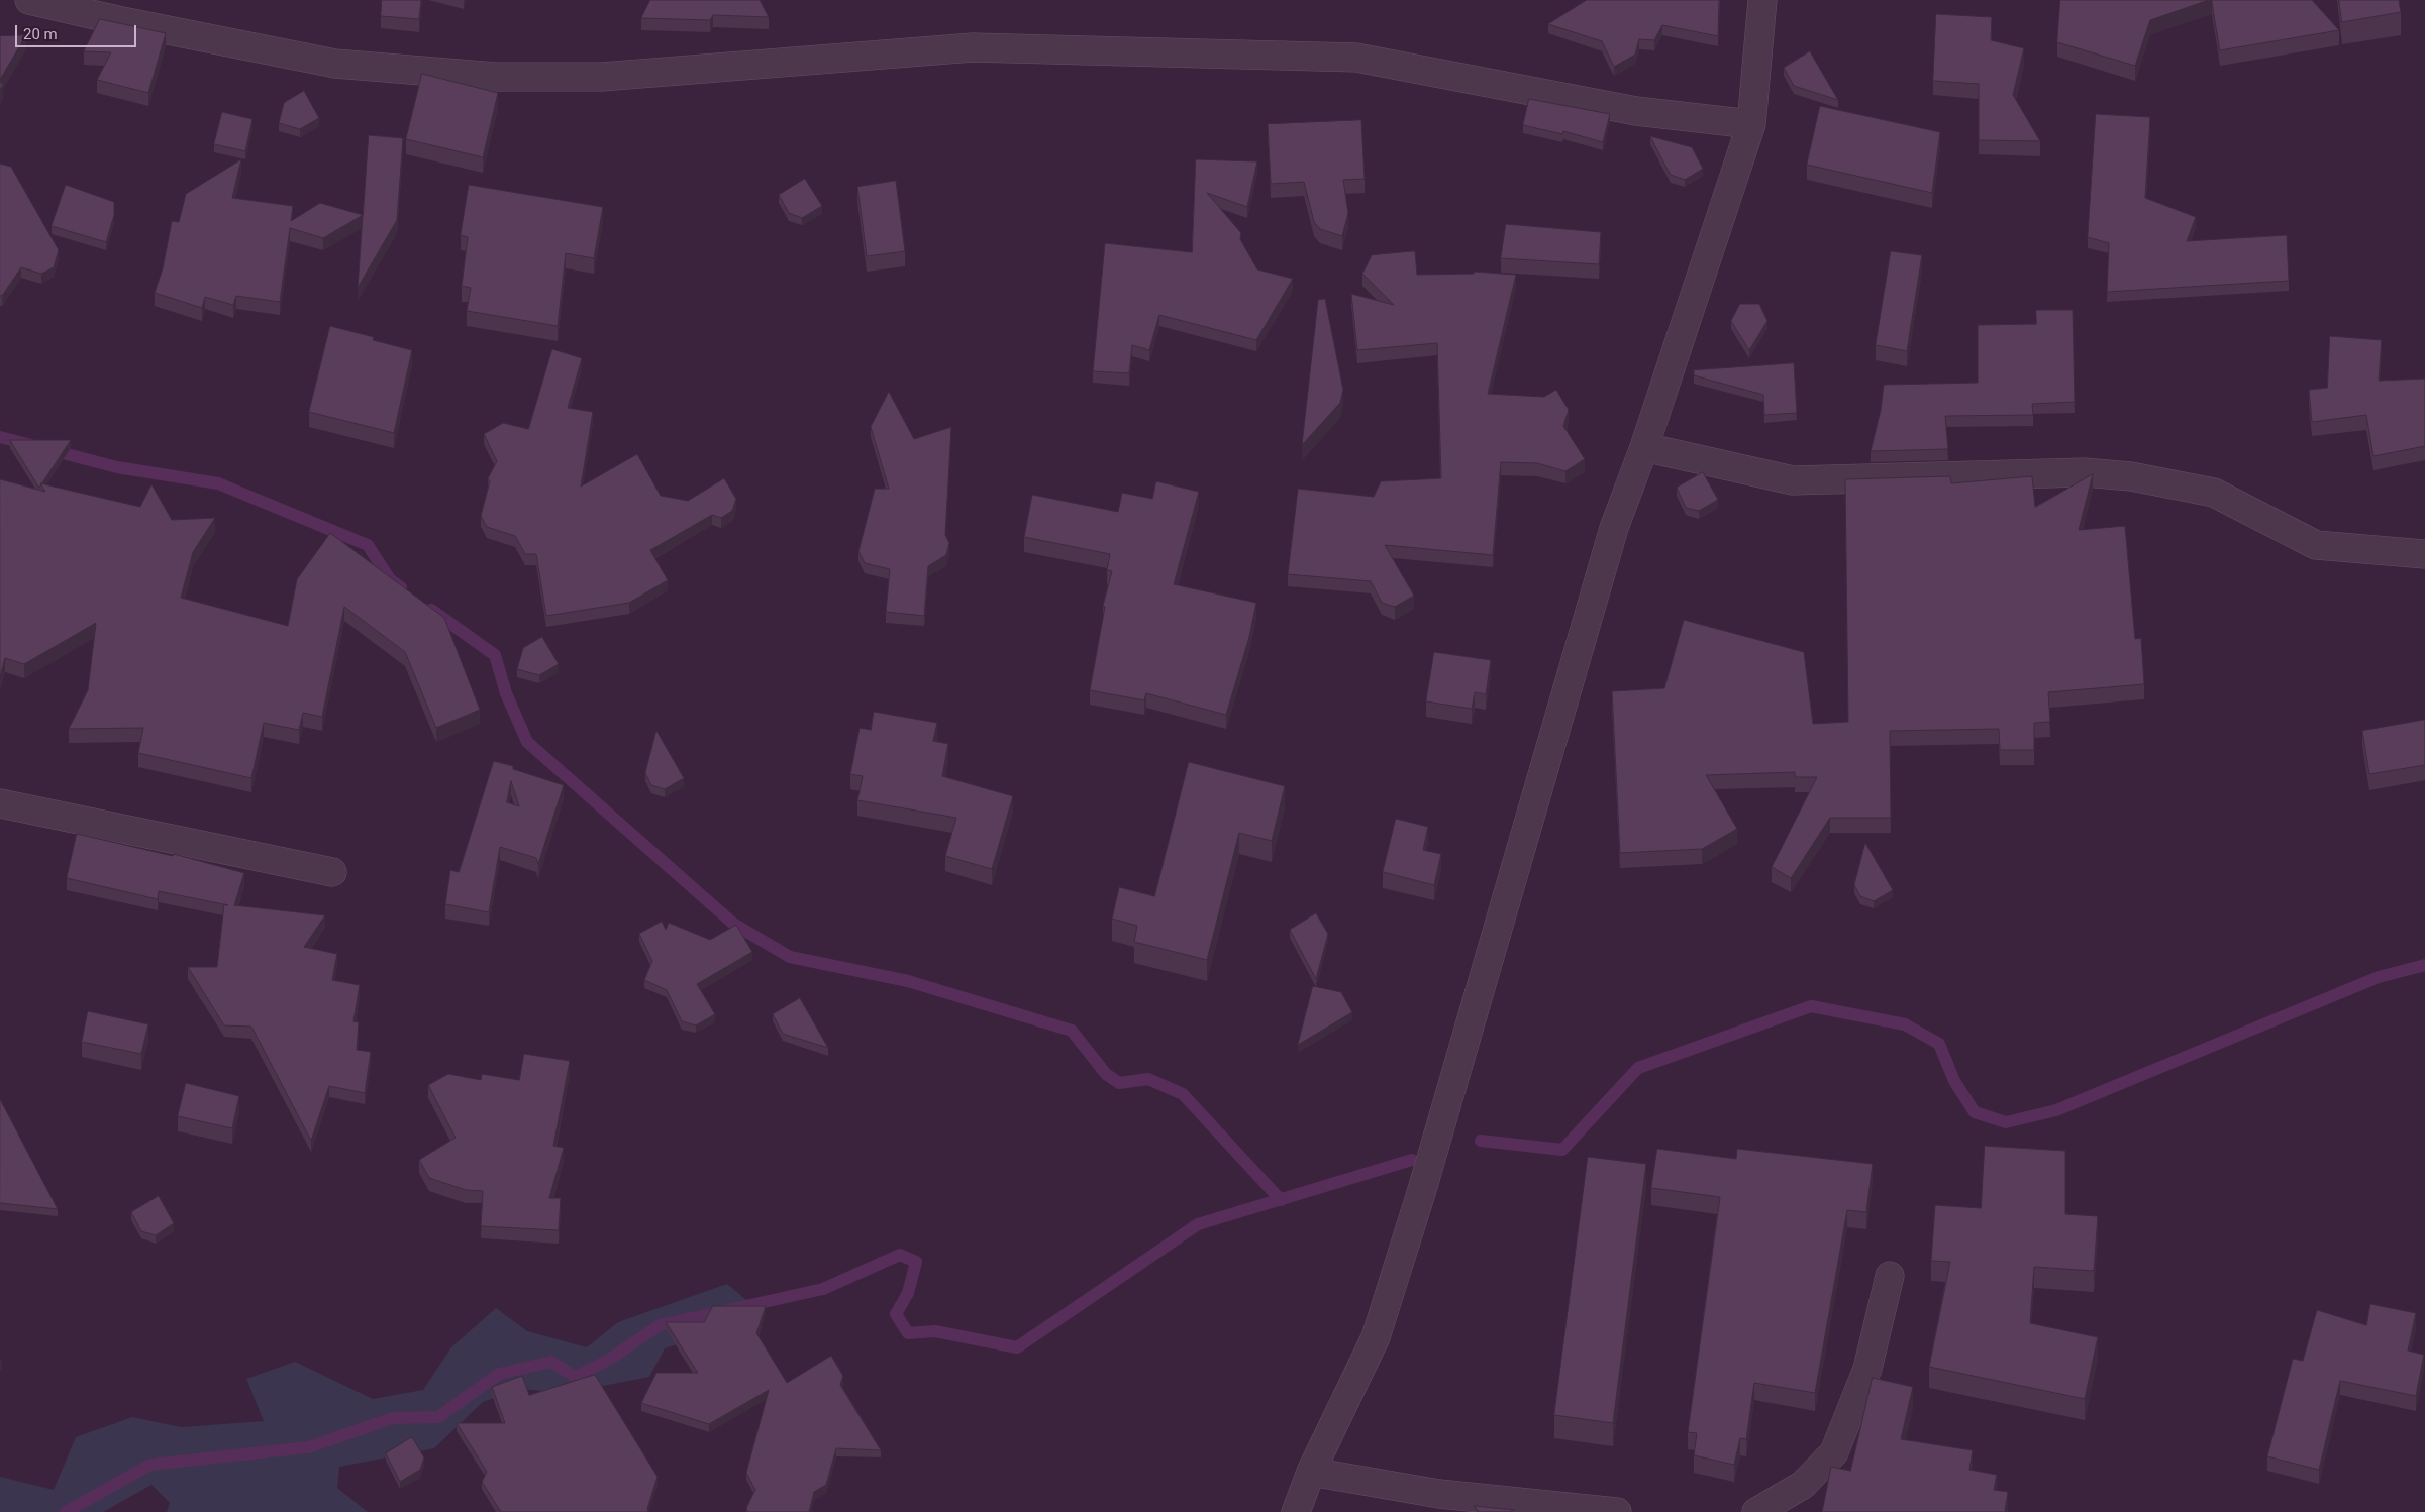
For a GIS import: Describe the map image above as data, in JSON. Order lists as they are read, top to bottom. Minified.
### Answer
{"scale_bar":"20 m"}
